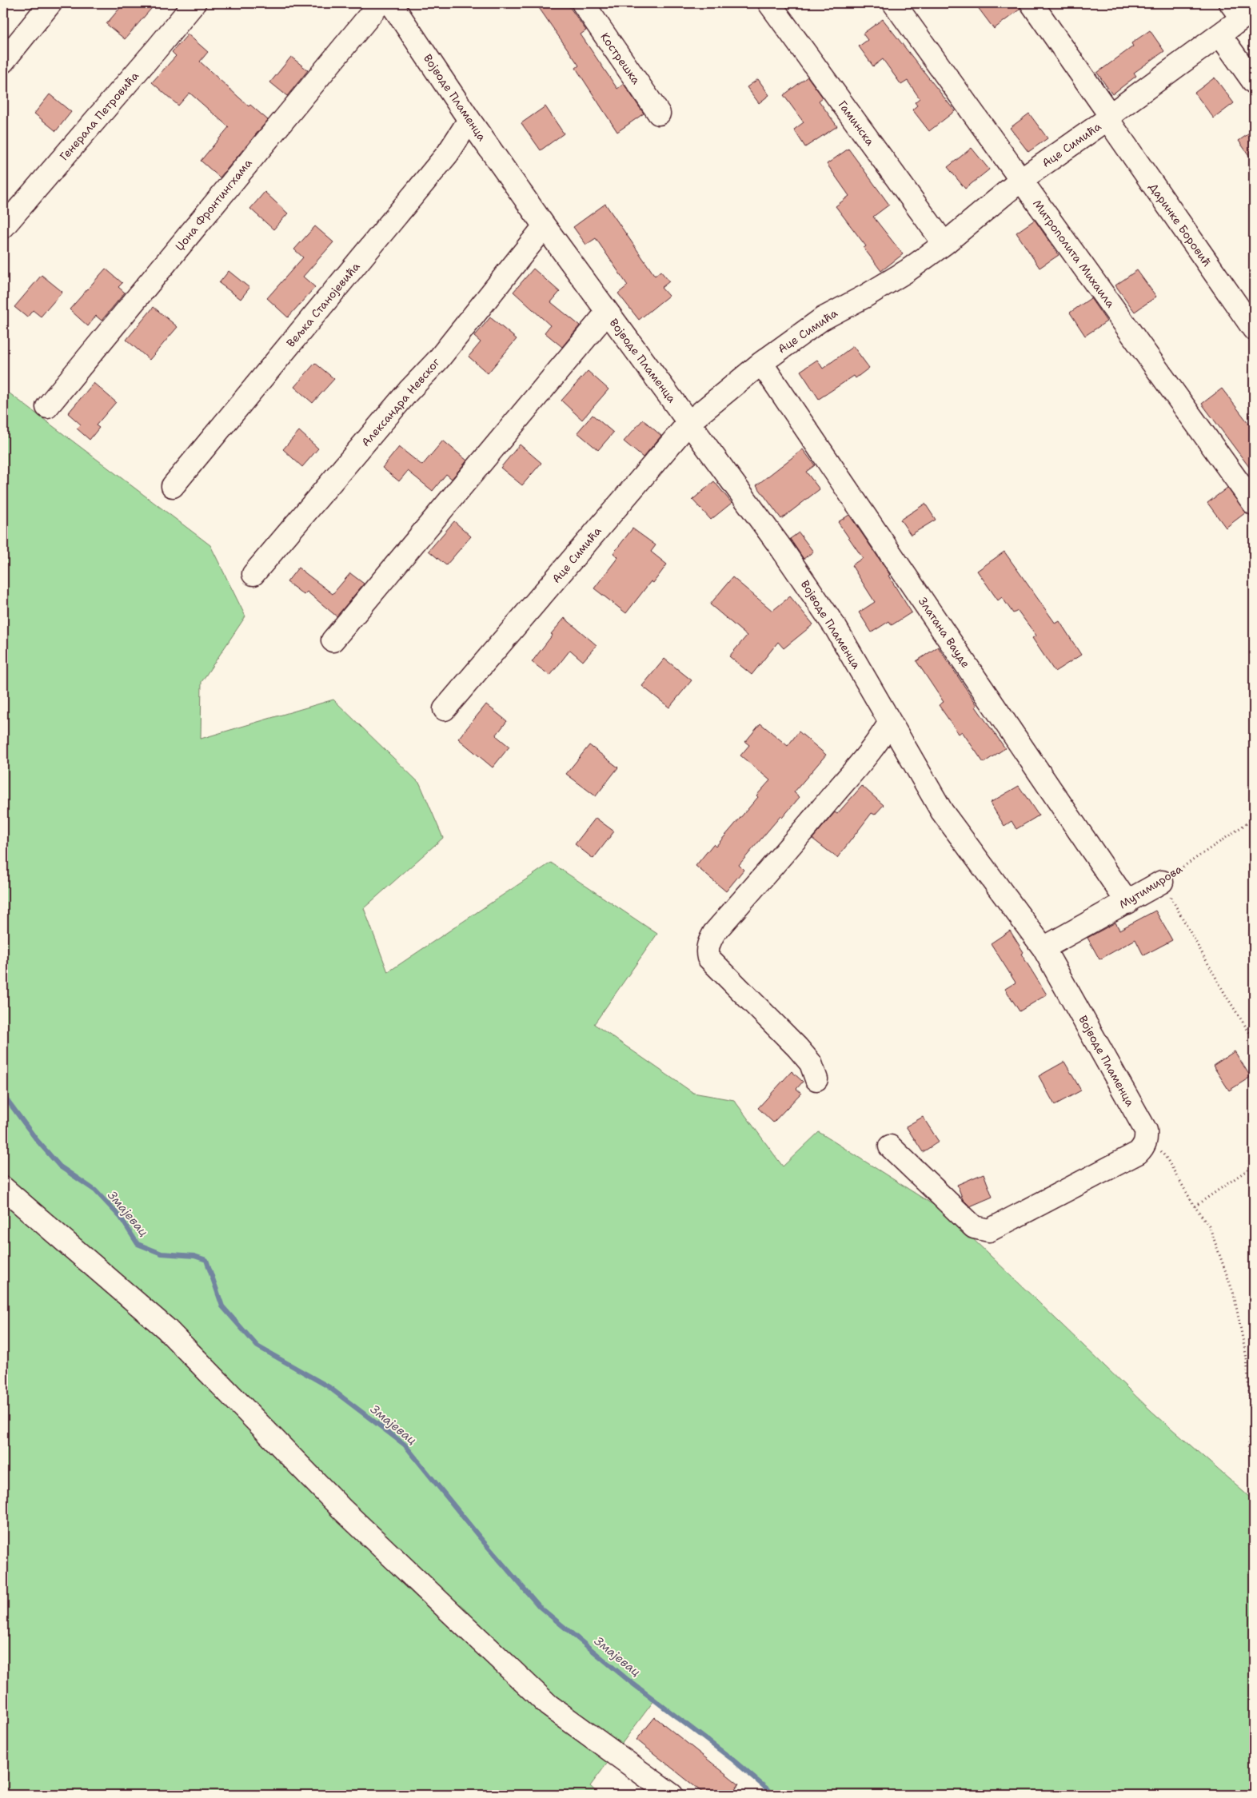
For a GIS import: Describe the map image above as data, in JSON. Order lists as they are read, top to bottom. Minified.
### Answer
{"streets":{"street":["Кострешка","Војводе Пламенца","Генерала Петровића","Гаминска","Аце Симића","Џона Фронтингхама","Даринке Боровић","Митрополита Михаила","Вељка Станојевића","Александра Невског","Златана Вауде","Мутимирова"]},"crossings":[["Војводе Пламенца","Аце Симића"],["Војводе Пламенца","Вељка Станојевића"],["Војводе Пламенца","Александра Невског"],["Војводе Пламенца","Мутимирова"],["Гаминска","Аце Симића"],["Аце Симића","Даринке Боровић"],["Аце Симића","Митрополита Михаила"],["Аце Симића","Златана Вауде"],["Златана Вауде","Мутимирова"]],"water":["Змајевац"]}
